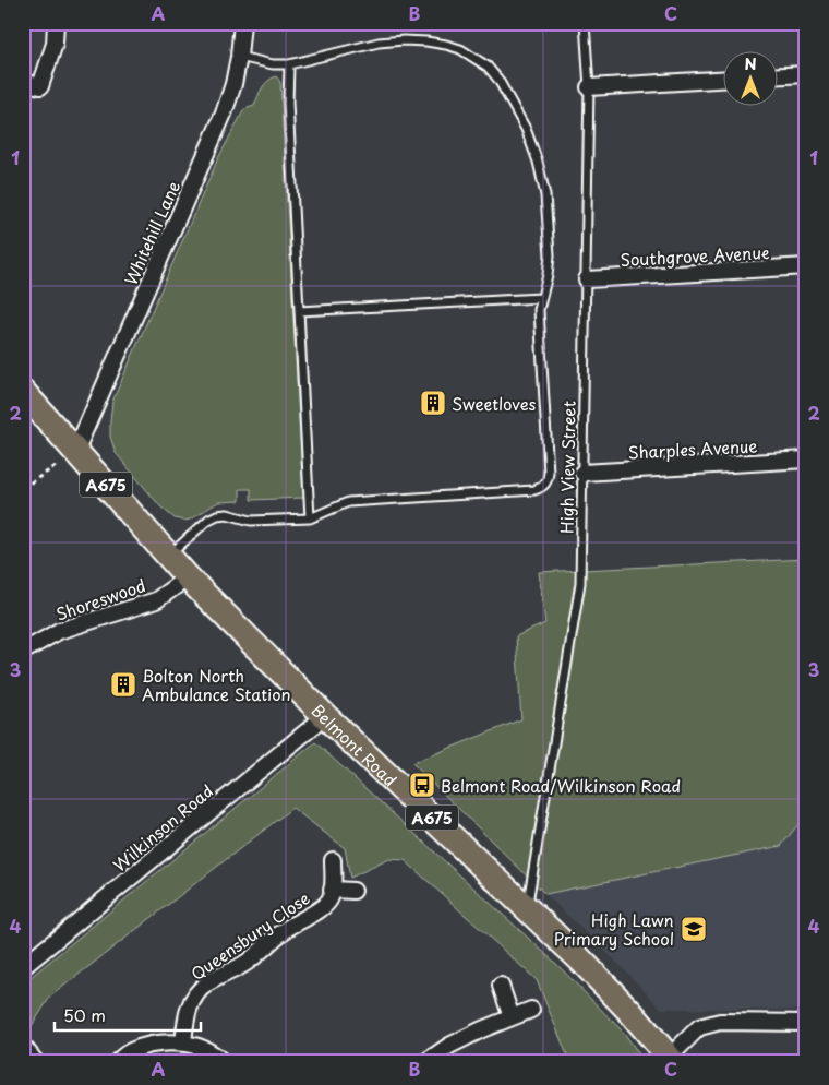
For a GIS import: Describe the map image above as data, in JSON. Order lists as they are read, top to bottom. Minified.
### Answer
{"streets":{"main road":["A675","Belmont Road"],"street":["Whitehill Lane","Southgrove Avenue","Sharples Avenue","Shoreswood","Wilkinson Road","Queensbury Close"],"lane":["High View Street"]},"crossings":[["Whitehill Lane","Belmont Road"],["Southgrove Avenue","High View Street"],["Sharples Avenue","High View Street"],["High View Street","Belmont Road"],["Shoreswood","Belmont Road"],["Belmont Road","Wilkinson Road"]],"places":{"building":["Sweetloves","Bolton North Ambulance Station"],"bus stop":["Belmont Road/Wilkinson Road"],"school or university":["High Lawn Primary School"]},"scale_bar":"50 m","north":"top","grid":{"columns":["A","B","C"],"rows":["1","2","3","4"]}}
